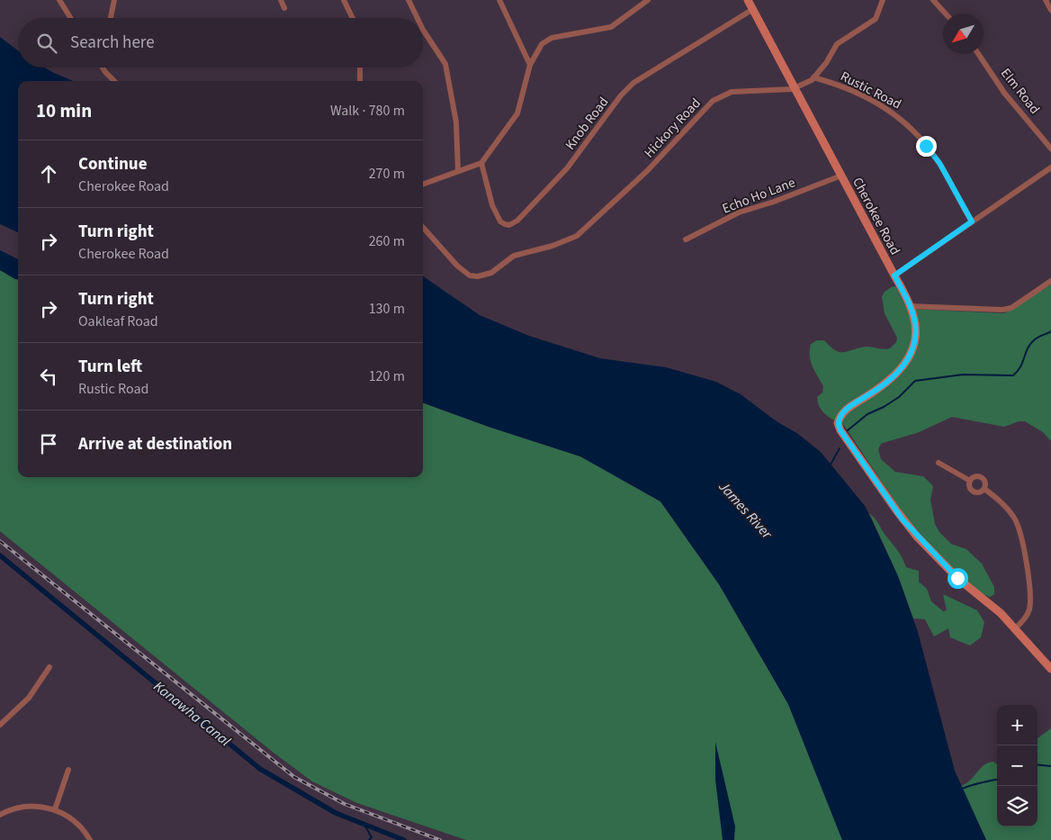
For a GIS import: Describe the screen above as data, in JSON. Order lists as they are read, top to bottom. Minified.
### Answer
{"streets":{"street":["Rustic Road","Elm Road","Knob Road","Hickory Road","Echo Ho Lane","Cherokee Road"]},"crossings":[["Rustic Road","Hickory Road"],["Knob Road","Cherokee Road"],["Hickory Road","Cherokee Road"],["Echo Ho Lane","Cherokee Road"]],"water":["James River","Kanawha Canal"],"north":"bottom left","page":{"search":"Search here","heading":["10 min","Walk · 780 m"],"list":[["Continue","Cherokee Road","270 m"],["Turn right","Cherokee Road","260 m"],["Turn right","Oakleaf Road","130 m"],["Turn left","Rustic Road","120 m"],"Arrive at destination"],"map_buttons":["+","−"]}}
